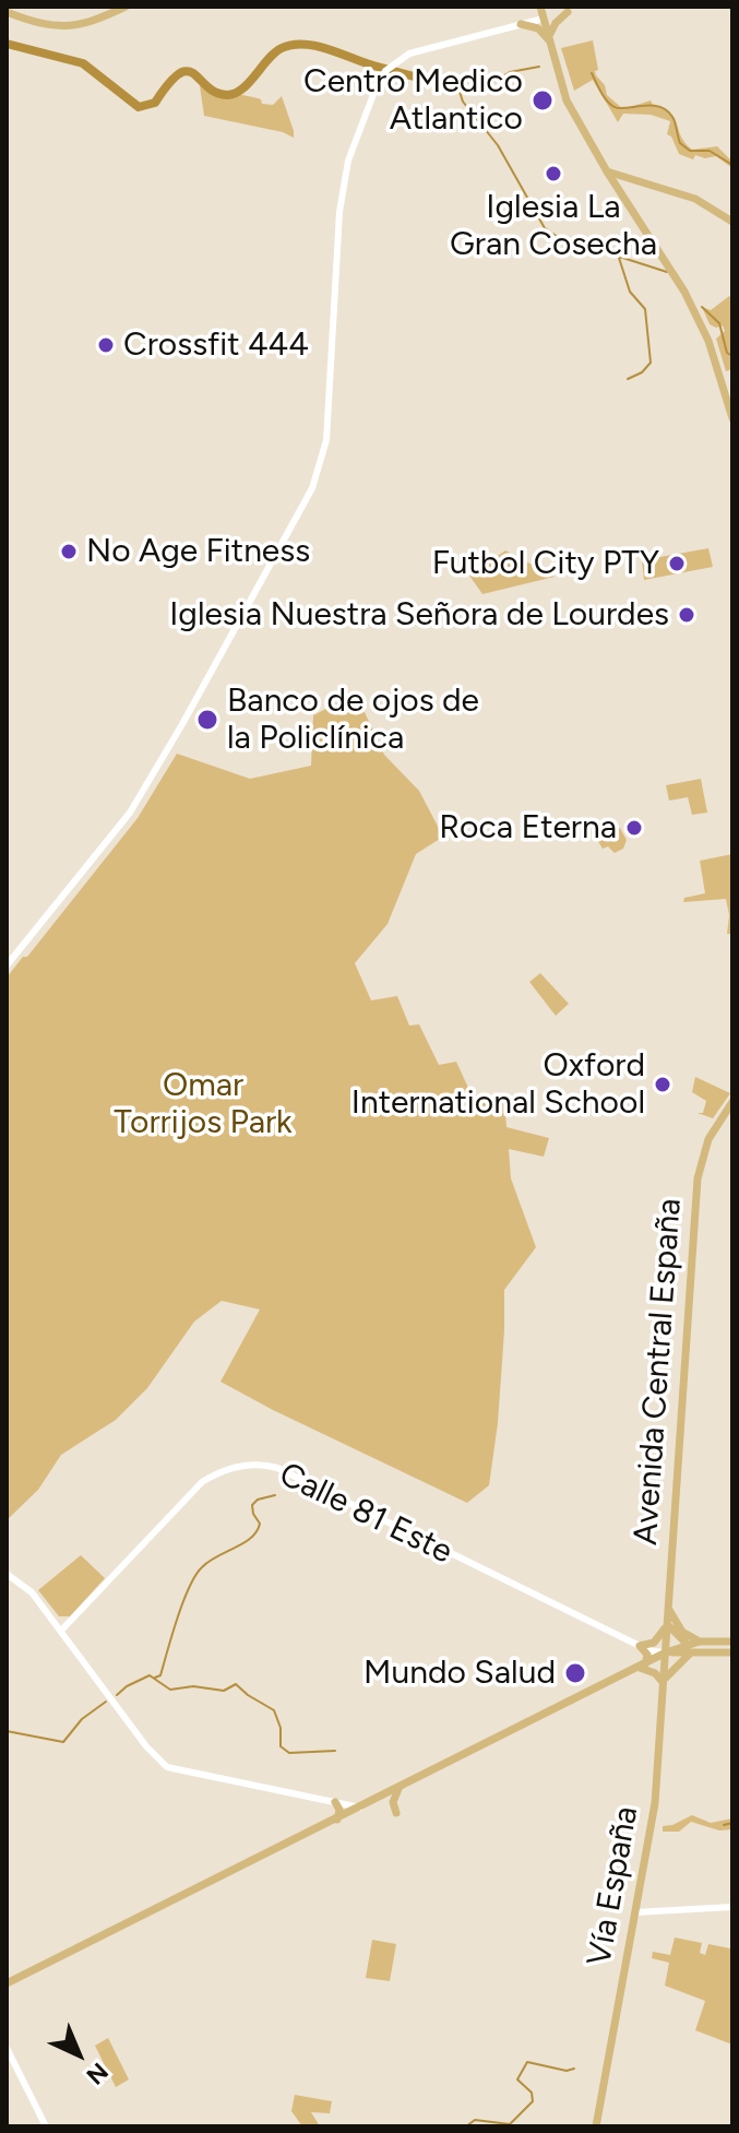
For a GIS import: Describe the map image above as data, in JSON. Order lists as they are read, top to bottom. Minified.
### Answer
{"streets":{"main road":["Avenida Central España","Vía España"],"street":["Calle 81 Este"]},"crossings":[["Avenida Central España","Calle 81 Este"],["Avenida Central España","Vía España"],["Calle 81 Este","Vía España"]],"parks":["Omar Torrijos Park"],"places":["Centro Medico Atlantico","Iglesia La Gran Cosecha","Crossfit 444","No Age Fitness","Futbol City PTY","Iglesia Nuestra Señora de Lourdes","Banco de ojos de la Policlínica","Roca Eterna","Oxford International School","Mundo Salud"],"north":"bottom right"}
